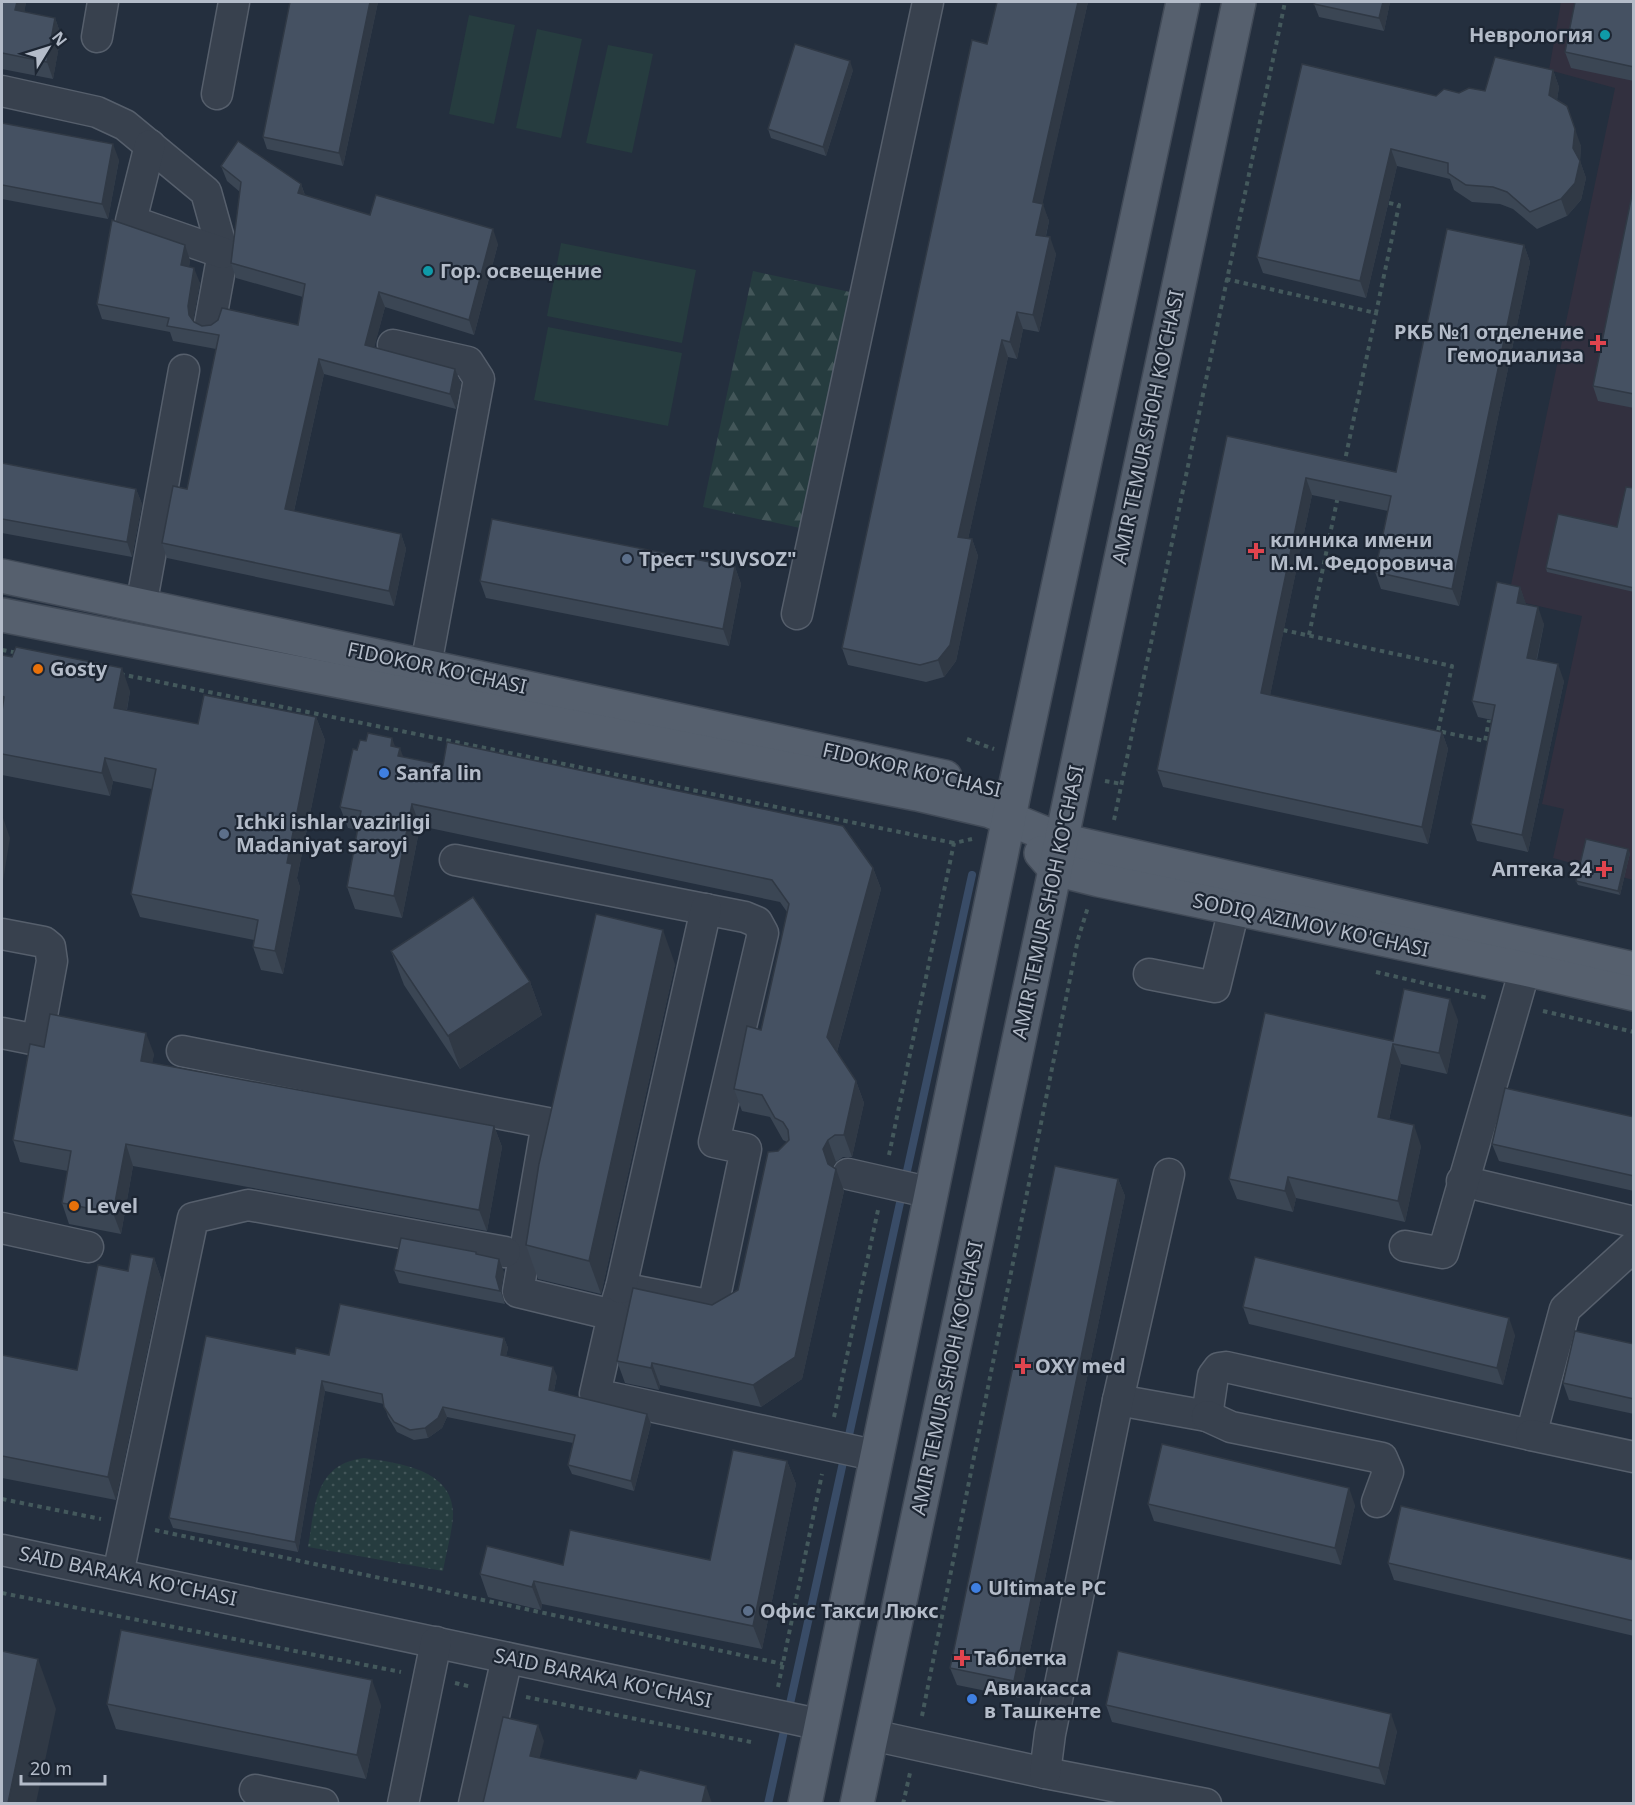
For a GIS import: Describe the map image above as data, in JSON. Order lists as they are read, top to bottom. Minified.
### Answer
{"streets":{"main road":["AMIR TEMUR SHOH KO'CHASI","FIDOKOR KO'CHASI","SODIQ AZIMOV KO'CHASI","SAID BARAKA KO'CHASI"]},"crossings":[["AMIR TEMUR SHOH KO'CHASI","FIDOKOR KO'CHASI"],["AMIR TEMUR SHOH KO'CHASI","SODIQ AZIMOV KO'CHASI"],["AMIR TEMUR SHOH KO'CHASI","SAID BARAKA KO'CHASI"],["FIDOKOR KO'CHASI","SODIQ AZIMOV KO'CHASI"]],"places":{"other":["Неврология","Гор. освещение","Трест \"SUVSOZ\"","Gosty","Sanfa lin","Ichki ishlar vazirligi Madaniyat saroyi","Level","Ultimate PC","Офис Такси Люкс","Авиакасса в Ташкенте"],"health":["РКБ №1 отделение Гемодиализа","клиника имени М.М. Федоровича","Аптека 24","OXY med","Таблетка"]},"scale_bar":"20 m","north":"top right"}
